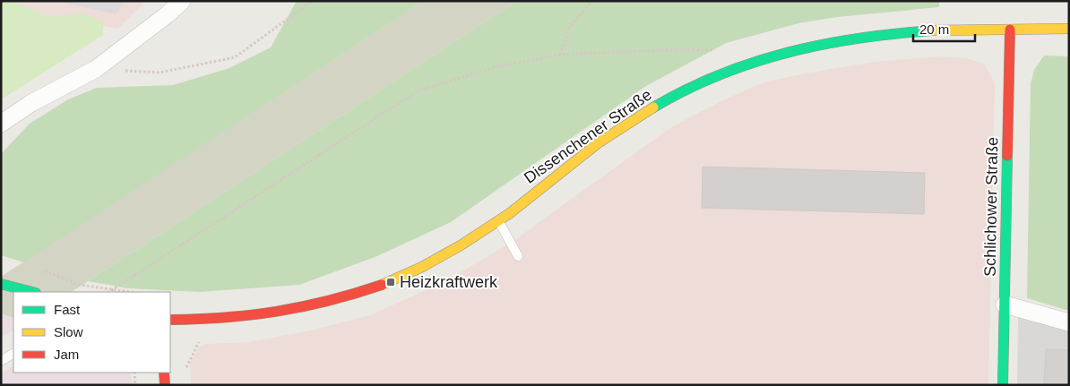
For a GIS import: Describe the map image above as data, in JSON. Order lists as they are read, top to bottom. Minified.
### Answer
{"streets":{"main road":["Dissenchener Straße","Schlichower Straße"]},"crossings":[["Dissenchener Straße","Schlichower Straße"]],"places":{"transit":["Heizkraftwerk"]},"legend":["Fast","Slow","Jam"],"scale_bar":"20 m"}
